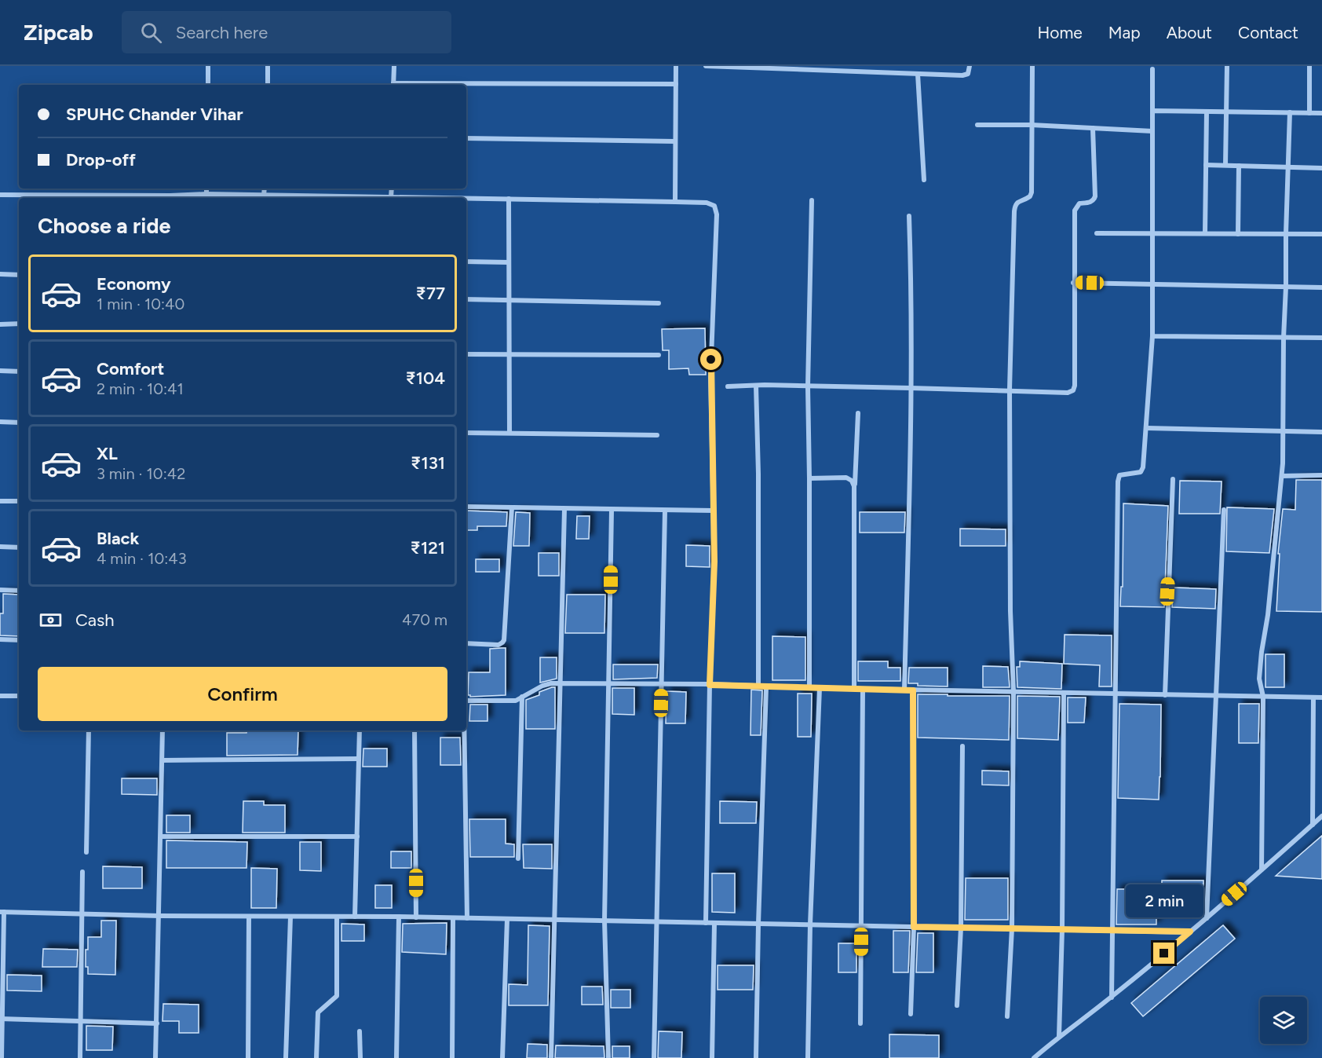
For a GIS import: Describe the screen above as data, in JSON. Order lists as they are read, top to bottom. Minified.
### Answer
{"page":{"header":"Zipcab","search":"Search here","nav":["Home","Map","About","Contact"],"banner":["SPUHC Chander Vihar","Drop-off"],"heading":"Choose a ride","list":[{"name":"Economy","note":"1 min · 10:40","value":"₹77"},{"name":"Comfort","note":"2 min · 10:41","value":"₹104"},{"name":"XL","note":"3 min · 10:42","value":"₹131"},{"name":"Black","note":"4 min · 10:43","value":"₹121"}],"pay":["Cash","470 m"],"buttons":"Confirm","bubble":"2 min"}}
